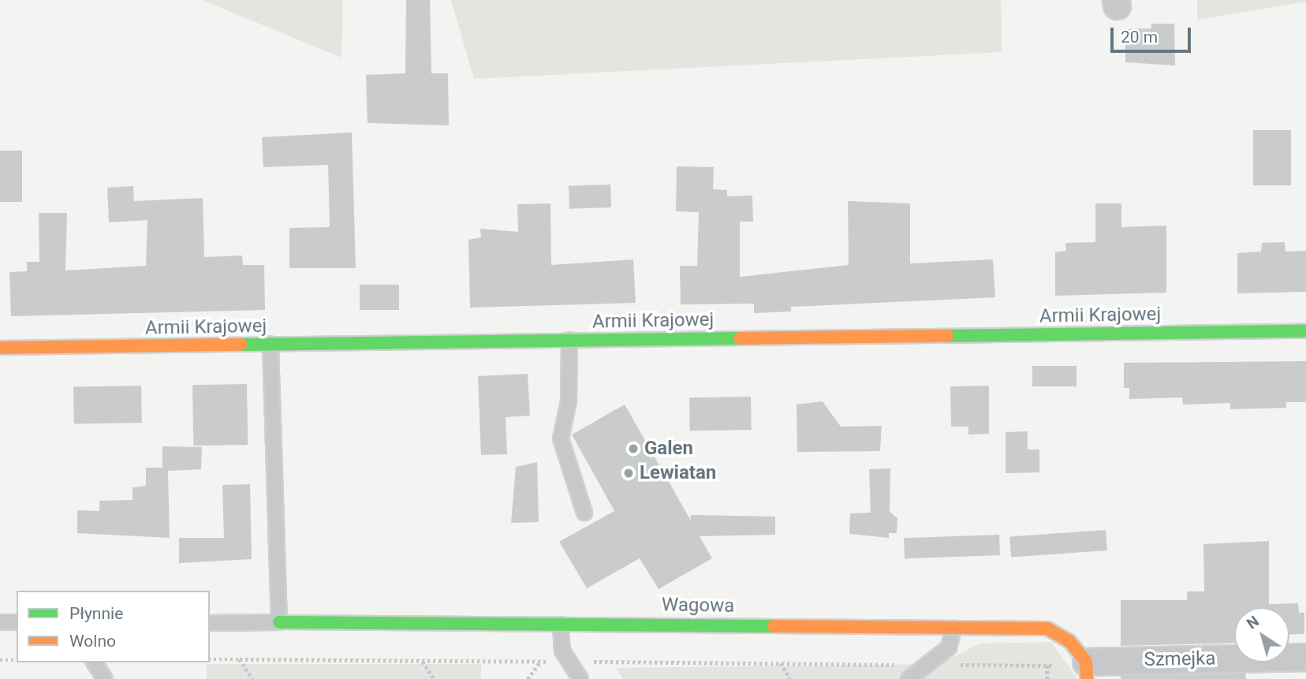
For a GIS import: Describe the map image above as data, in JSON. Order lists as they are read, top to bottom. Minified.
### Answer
{"streets":{"street":["Armii Krajowej","Wagowa","Szmejka"]},"crossings":[["Wagowa","Szmejka"]],"places":["Galen","Lewiatan"],"legend":["Płynnie","Wolno"],"scale_bar":"20 m","north":"top left"}
